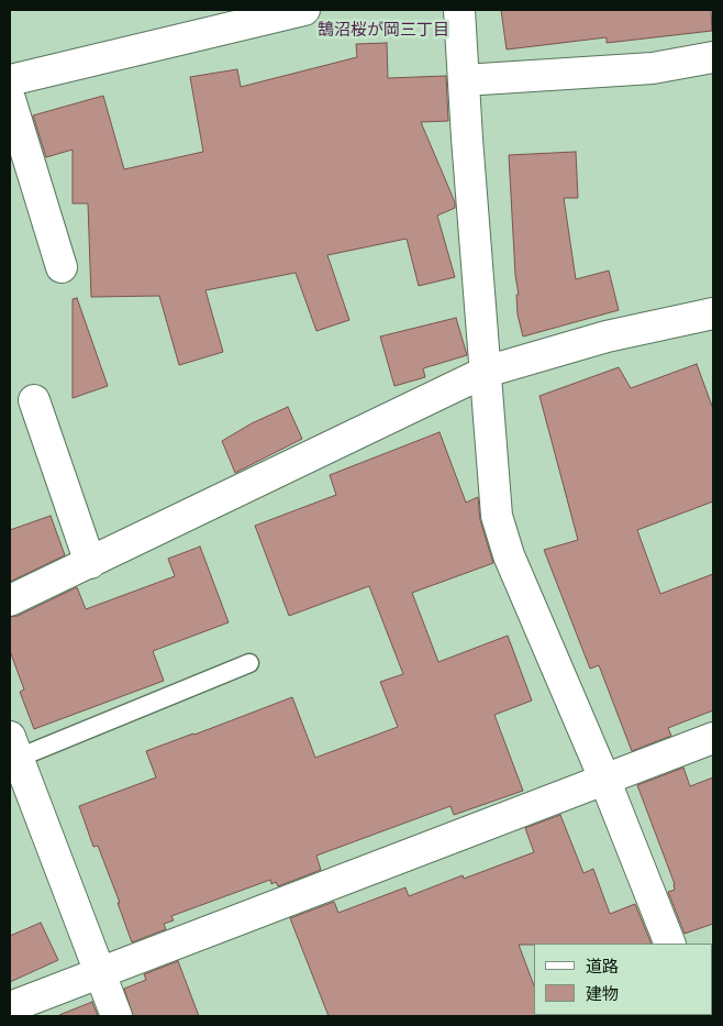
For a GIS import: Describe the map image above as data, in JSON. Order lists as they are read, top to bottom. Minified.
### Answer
{"districts":["鵠沼桜が岡三丁目"],"legend":["道路","建物"]}
